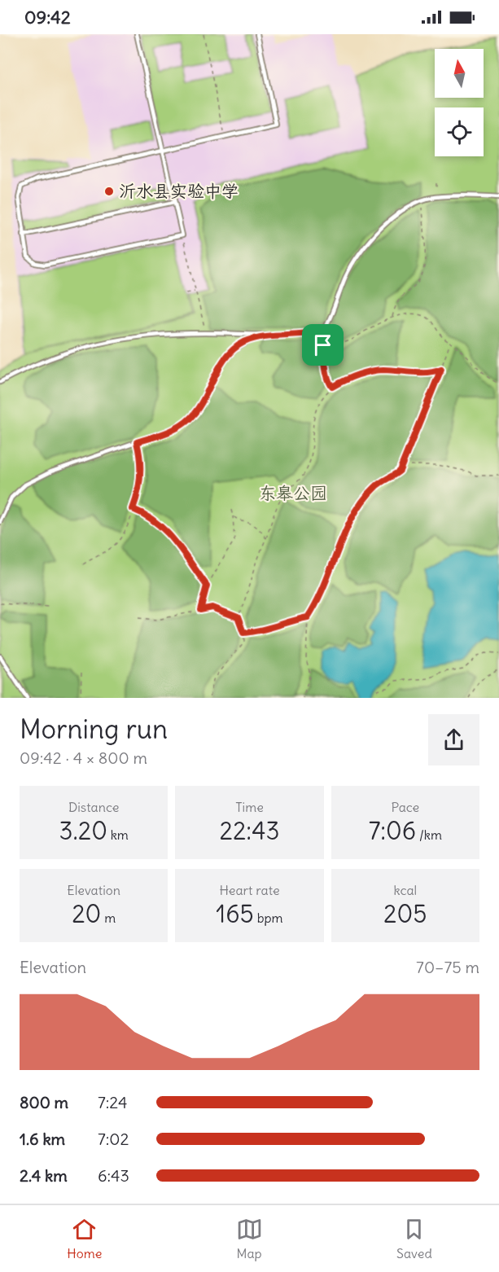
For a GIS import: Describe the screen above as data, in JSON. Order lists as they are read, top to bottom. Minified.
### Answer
{"parks":["东皋公园"],"places":["沂水县实验中学"],"north":"top","page":{"status":"09:42","heading":["Morning run","09:42 · 4 × 800 m"],"stats":[["Distance","3.20 km"],["Time","22:43"],["Pace","7:06 /km"],["Elevation","20 m"],["Heart rate","165 bpm"],["kcal","205"]],"chart":["Elevation","70–75 m"],"list":[{"name":"800 m","note":"7:24"},{"name":"1.6 km","note":"7:02"},{"name":"2.4 km","note":"6:43"}],"tabs":["Home","Map","Saved"]}}
